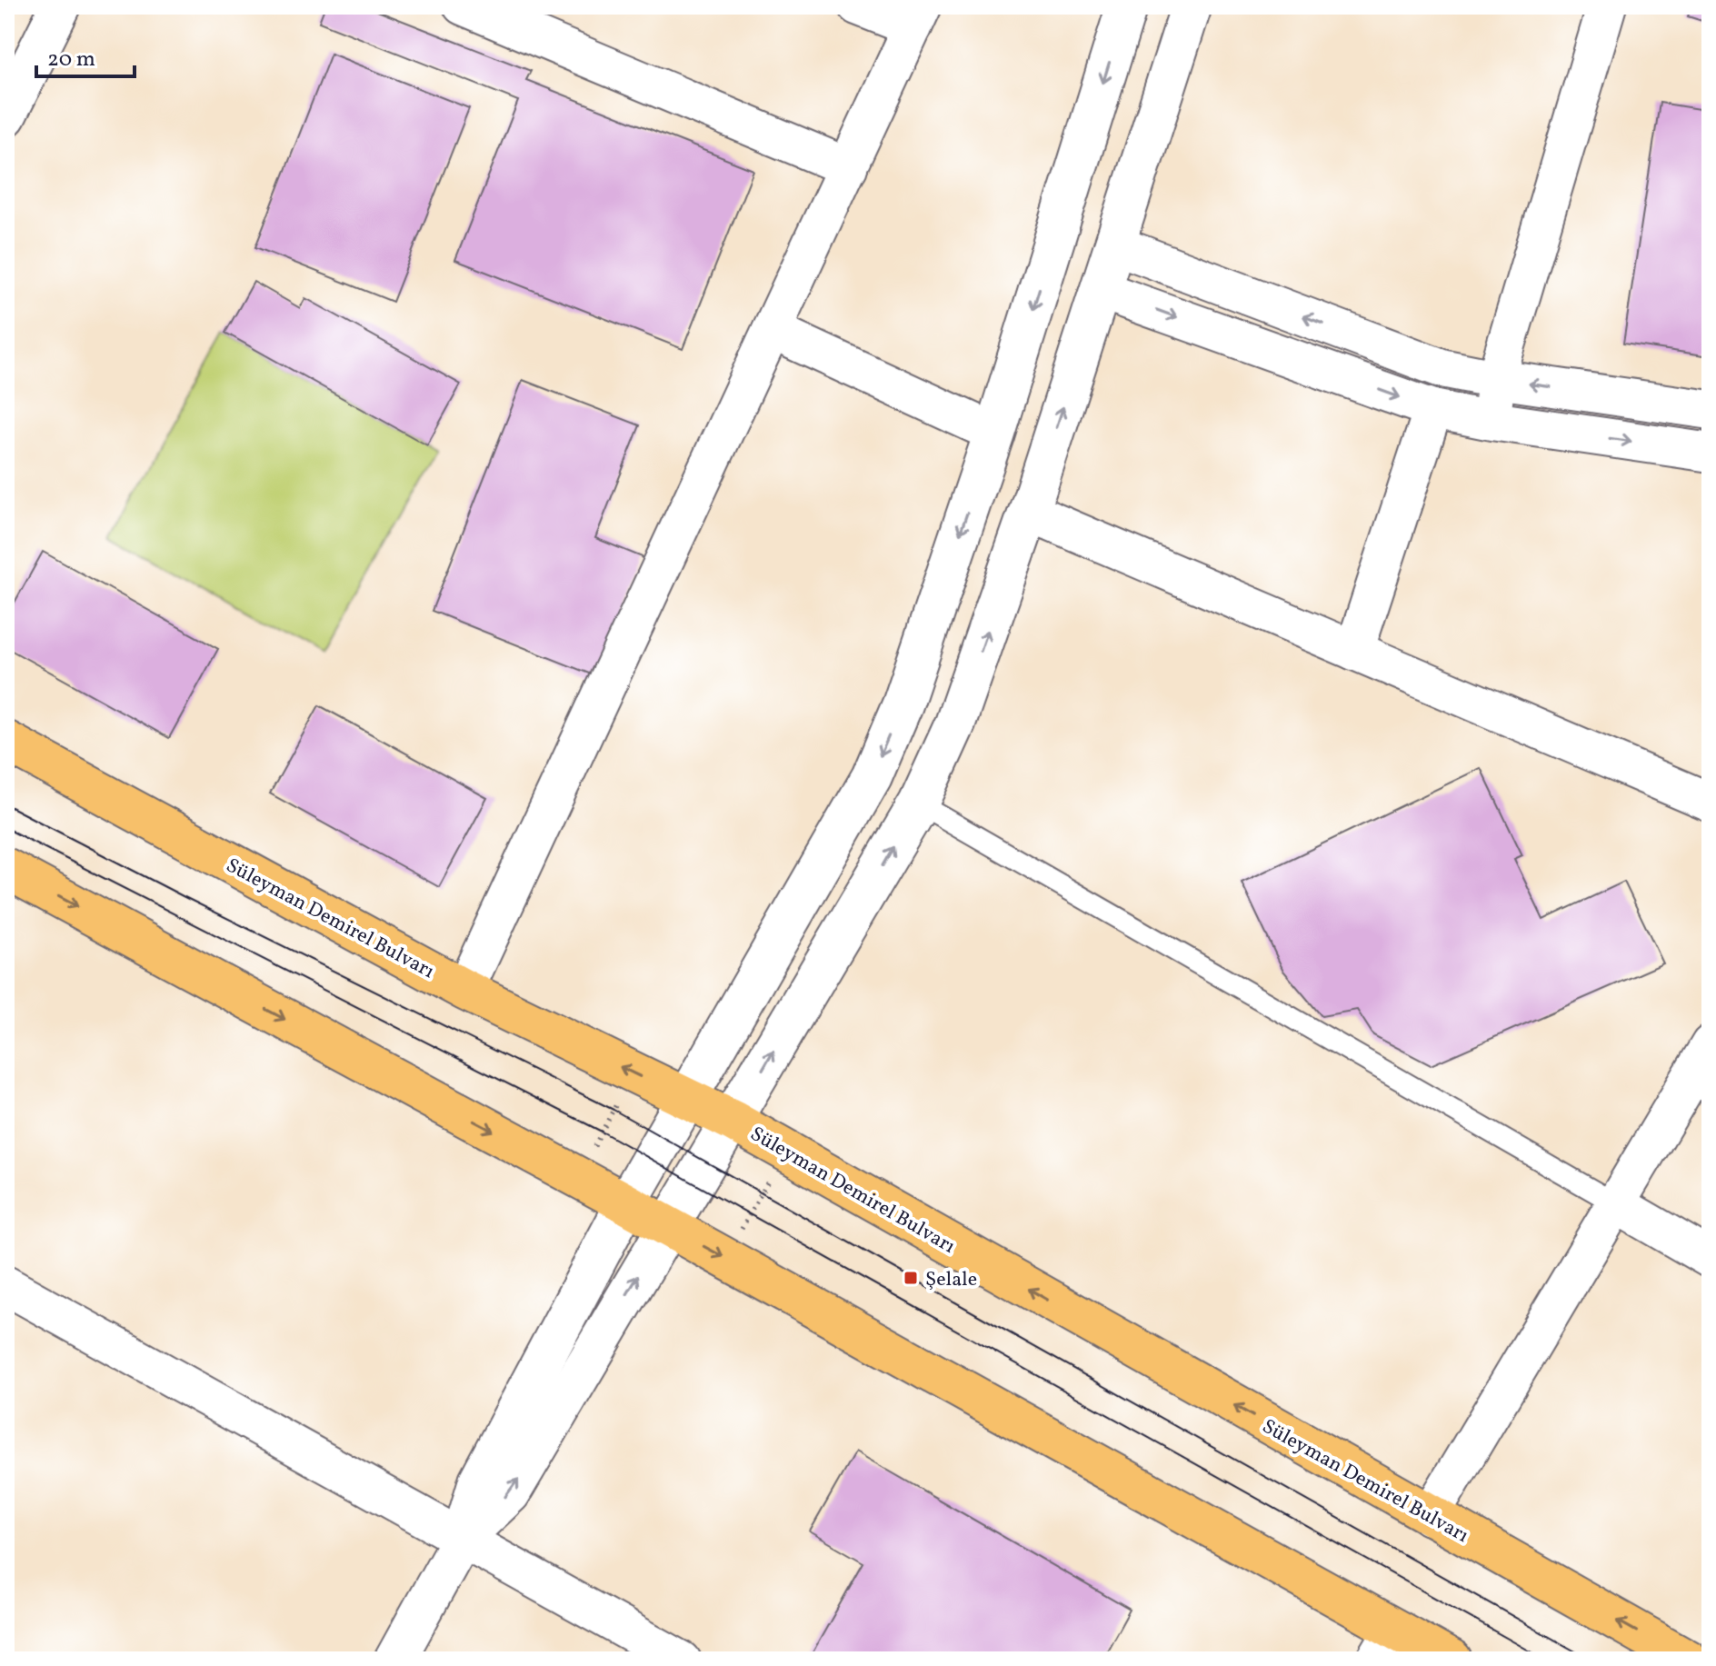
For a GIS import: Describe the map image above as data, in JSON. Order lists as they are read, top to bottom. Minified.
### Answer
{"streets":{"main road":["Süleyman Demirel Bulvarı"]},"places":{"transit":["Şelale"]},"scale_bar":"20 m"}
